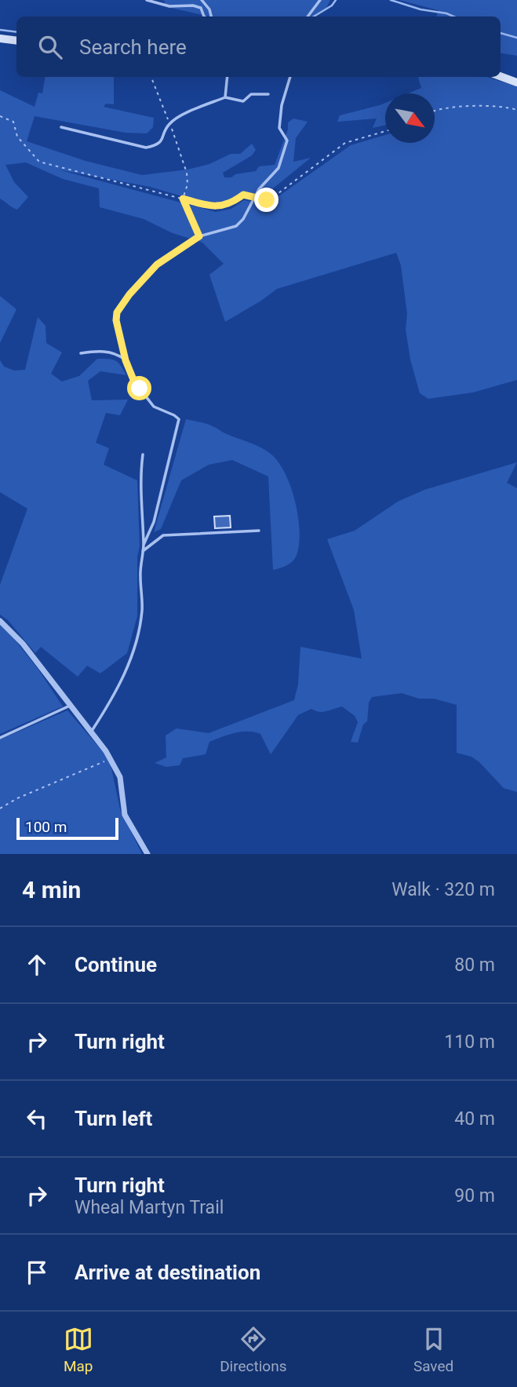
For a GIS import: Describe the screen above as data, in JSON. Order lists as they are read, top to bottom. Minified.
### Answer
{"scale_bar":"100 m","north":"bottom right","page":{"search":"Search here","scale":"100 m","heading":["4 min","Walk · 320 m"],"list":[["Continue","80 m"],["Turn right","110 m"],["Turn left","40 m"],["Turn right","Wheal Martyn Trail","90 m"],"Arrive at destination"],"nav":["Map","Directions","Saved"]}}
